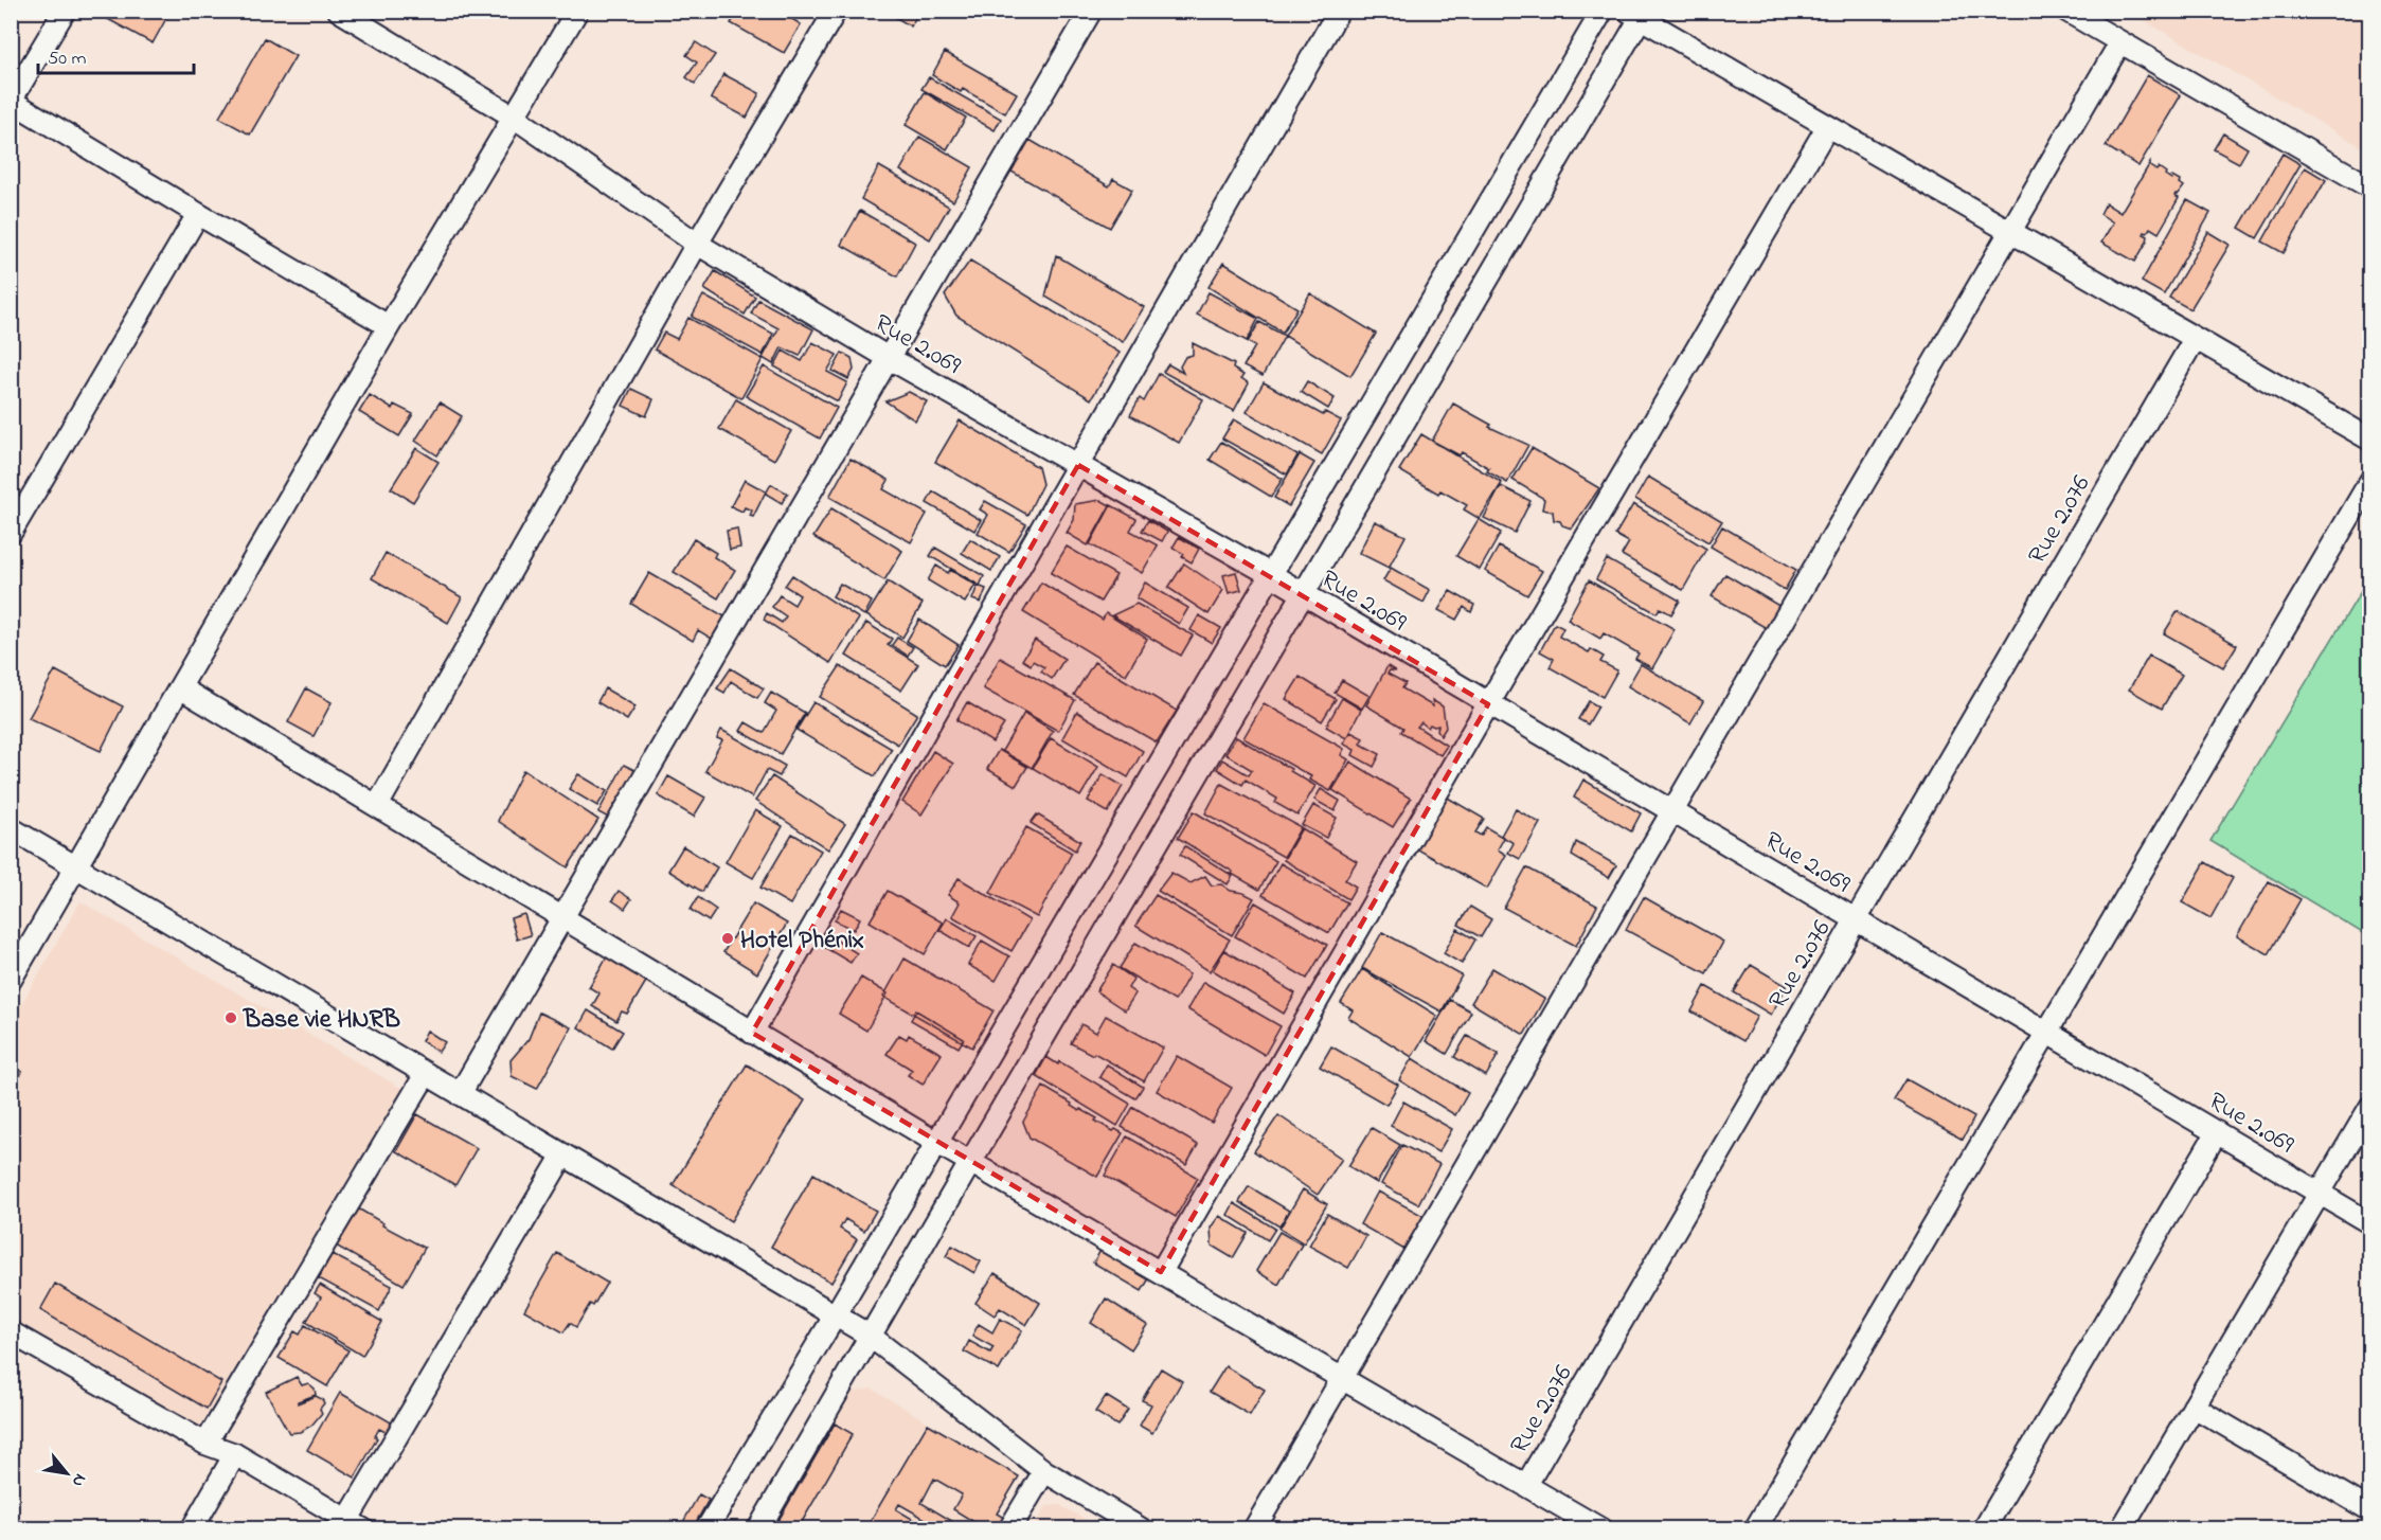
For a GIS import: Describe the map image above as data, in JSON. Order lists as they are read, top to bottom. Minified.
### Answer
{"streets":{"street":["Rue 2.069","Rue 2.076"]},"crossings":[["Rue 2.069","Rue 2.076"]],"places":["Hotel Phénix","Base vie HNRB"],"scale_bar":"50 m","north":"bottom right"}
